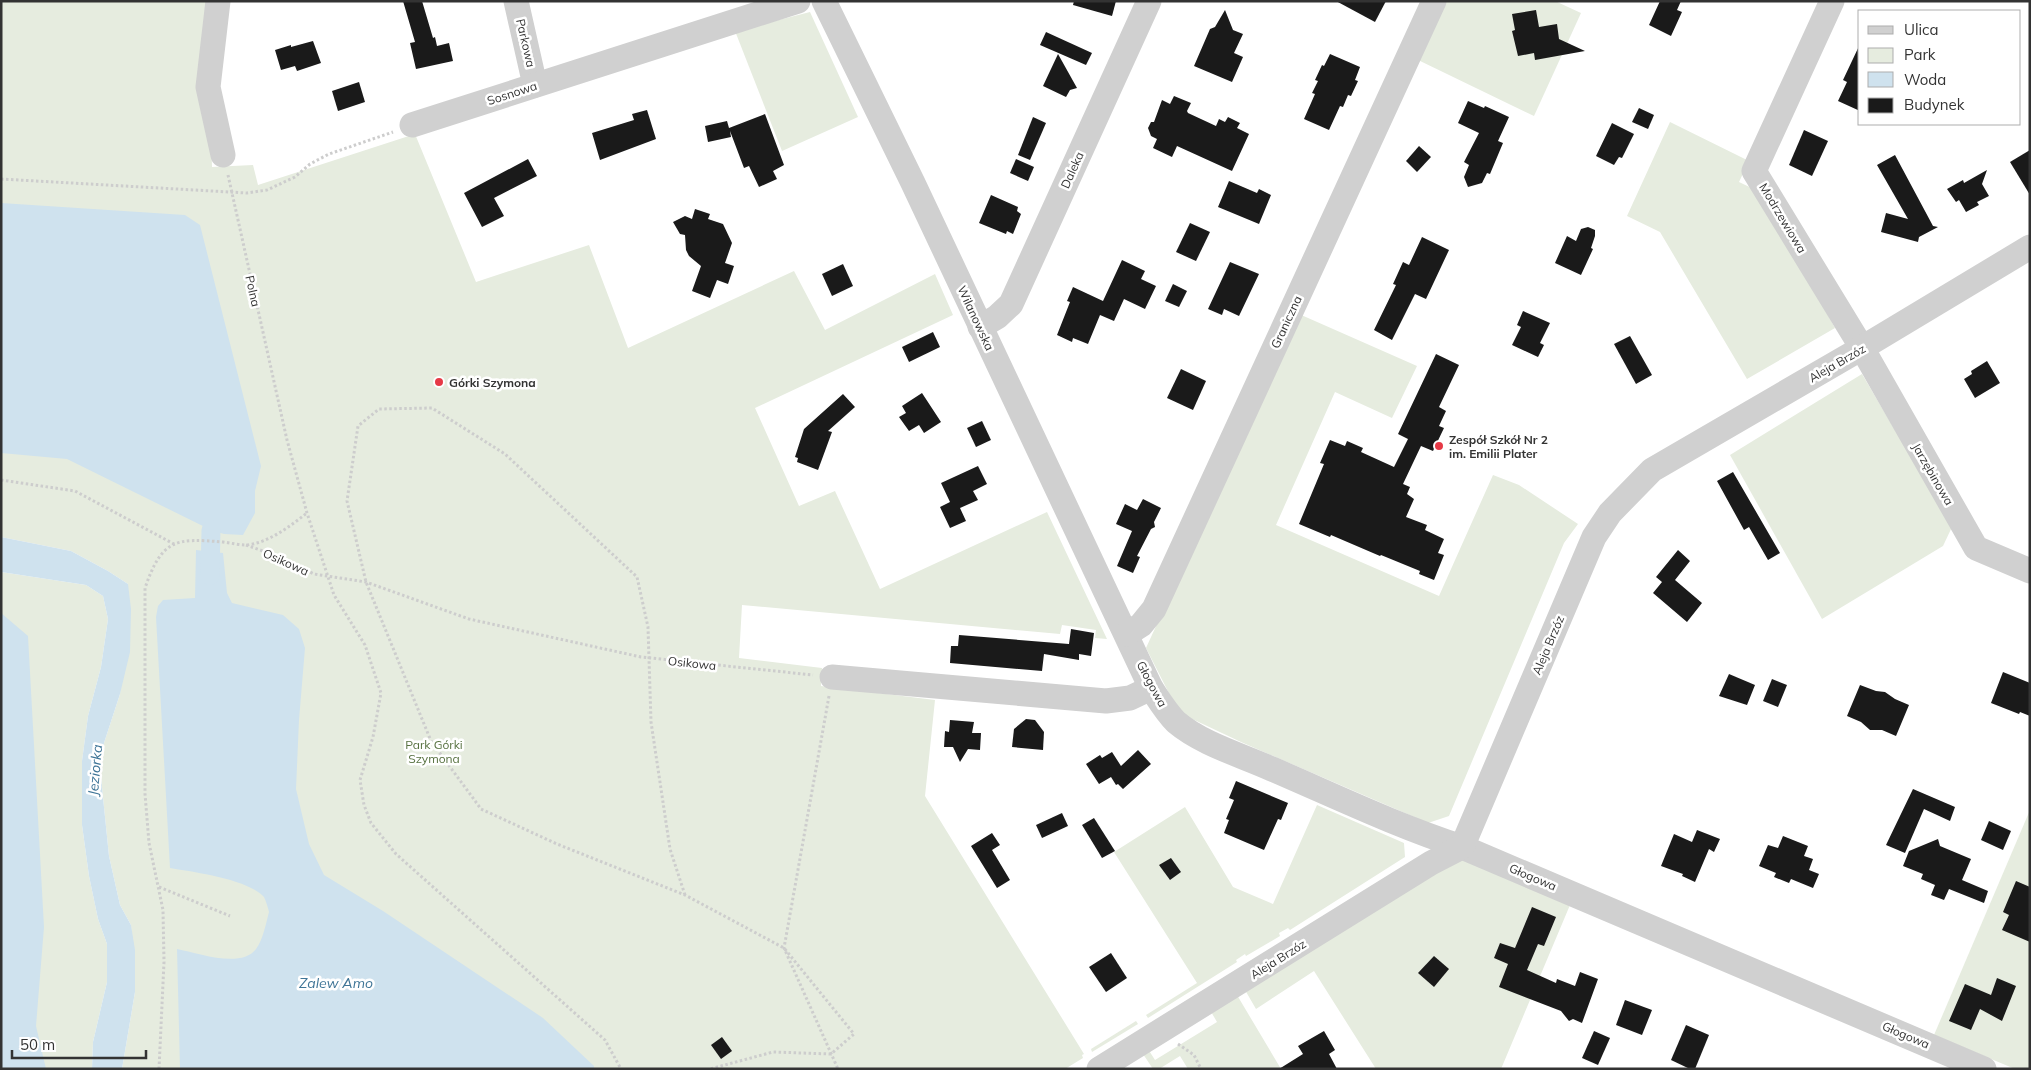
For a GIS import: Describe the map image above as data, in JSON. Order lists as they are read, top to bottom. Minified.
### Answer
{"streets":{"street":["Parkowa","Sosnowa","Daleka","Modrzewiowa","Wilanowska","Graniczna","Aleja Brzóz","Jarzębinowa","Głogowa"],"path":["Polna","Osikowa"]},"crossings":[["Parkowa","Sosnowa"],["Daleka","Wilanowska"],["Modrzewiowa","Aleja Brzóz"],["Modrzewiowa","Jarzębinowa"],["Polna","Osikowa"],["Wilanowska","Graniczna"],["Wilanowska","Głogowa"],["Graniczna","Głogowa"],["Aleja Brzóz","Jarzębinowa"],["Aleja Brzóz","Głogowa"]],"water":["Jeziorka","Zalew Amo"],"parks":["Park Górki Szymona"],"places":["Górki Szymona","Zespół Szkół Nr 2 im. Emilii Plater"],"legend":["Ulica","Park","Woda","Budynek"],"scale_bar":"50 m"}
